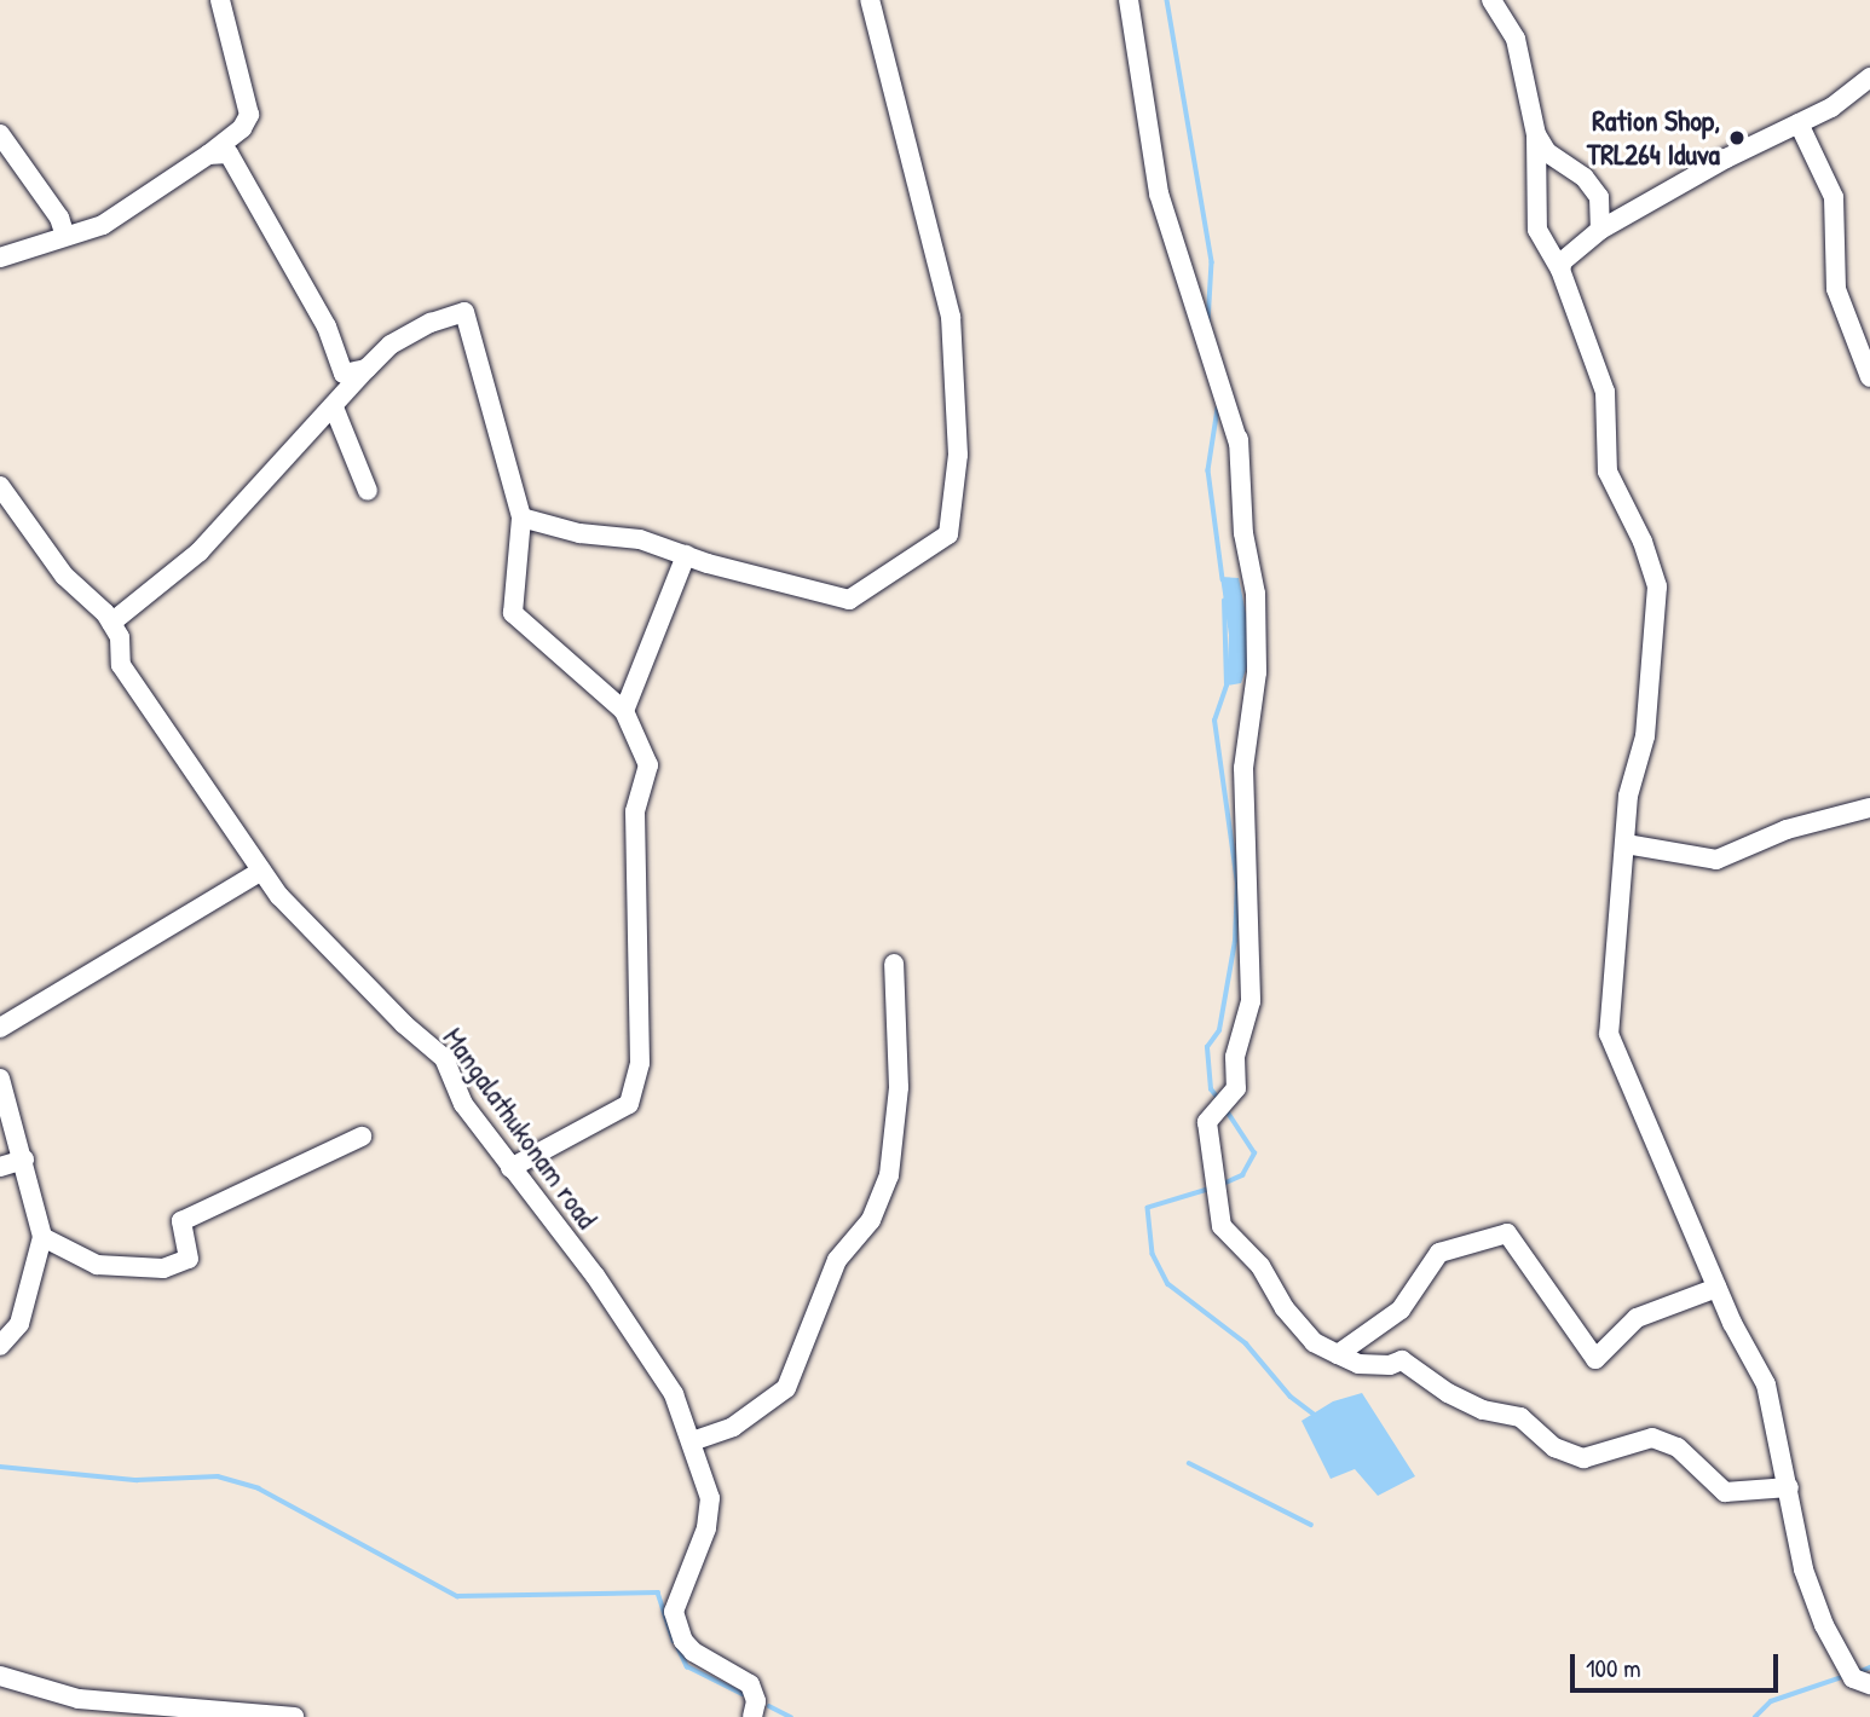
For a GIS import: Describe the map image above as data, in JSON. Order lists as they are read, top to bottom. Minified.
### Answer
{"streets":{"street":["Mangalathukonam road"]},"places":["Ration Shop, TRL264 Iduva"],"scale_bar":"100 m"}
